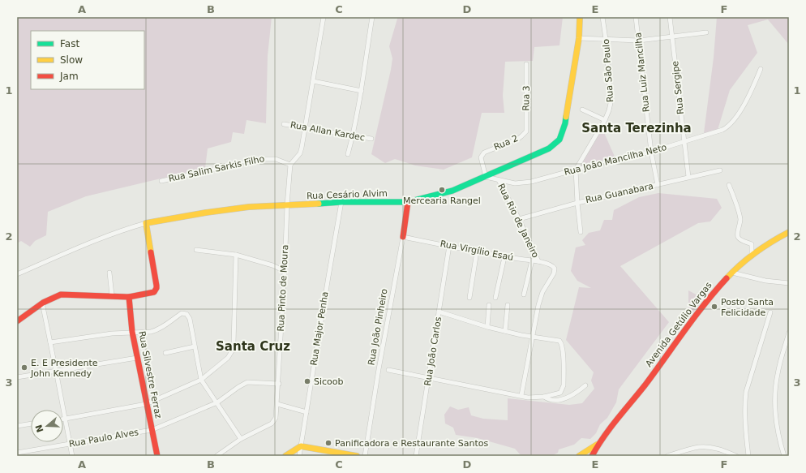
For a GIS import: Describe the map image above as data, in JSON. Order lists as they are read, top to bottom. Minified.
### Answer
{"streets":{"street":["Rua São Paulo","Rua Luiz Mancilha","Rua Sergipe","Rua 3","Rua Allan Kardec","Rua 2","Rua João Mancilha Neto","Rua Salim Sarkis Filho","Rua Guanabara","Rua Cesário Alvim","Rua Rio de Janeiro","Rua Virgílio Esaú","Rua Pinto de Moura","Avenida Getúlio Vargas","Rua João Pinheiro","Rua Major Penha","Rua João Carlos","Rua Silvestre Ferraz","Rua Paulo Alves"]},"crossings":[["Rua São Paulo","Rua João Mancilha Neto"],["Rua Luiz Mancilha","Rua João Mancilha Neto"],["Rua Luiz Mancilha","Rua Guanabara"],["Rua Sergipe","Rua João Mancilha Neto"],["Rua Sergipe","Rua Guanabara"],["Rua 3","Rua 2"],["Rua 2","Rua João Mancilha Neto"],["Rua 2","Rua Cesário Alvim"],["Rua João Mancilha Neto","Rua Cesário Alvim"],["Rua João Mancilha Neto","Rua Rio de Janeiro"],["Rua Salim Sarkis Filho","Rua Pinto de Moura"],["Rua Guanabara","Rua Rio de Janeiro"],["Rua Cesário Alvim","Rua Pinto de Moura"],["Rua Cesário Alvim","Rua João Pinheiro"],["Rua Cesário Alvim","Rua Major Penha"],["Rua Rio de Janeiro","Rua Virgílio Esaú"],["Rua Virgílio Esaú","Rua João Pinheiro"],["Rua Virgílio Esaú","Rua João Carlos"],["Rua Pinto de Moura","Rua Paulo Alves"],["Rua Silvestre Ferraz","Rua Paulo Alves"]],"districts":["Santa Terezinha","Santa Cruz"],"places":["Mercearia Rangel","Posto Santa Felicidade","E. E Presidente John Kennedy","Sicoob","Panificadora e Restaurante Santos"],"legend":["Fast","Slow","Jam"],"north":"left","grid":{"columns":["A","B","C","D","E","F"],"rows":["1","2","3"]}}
